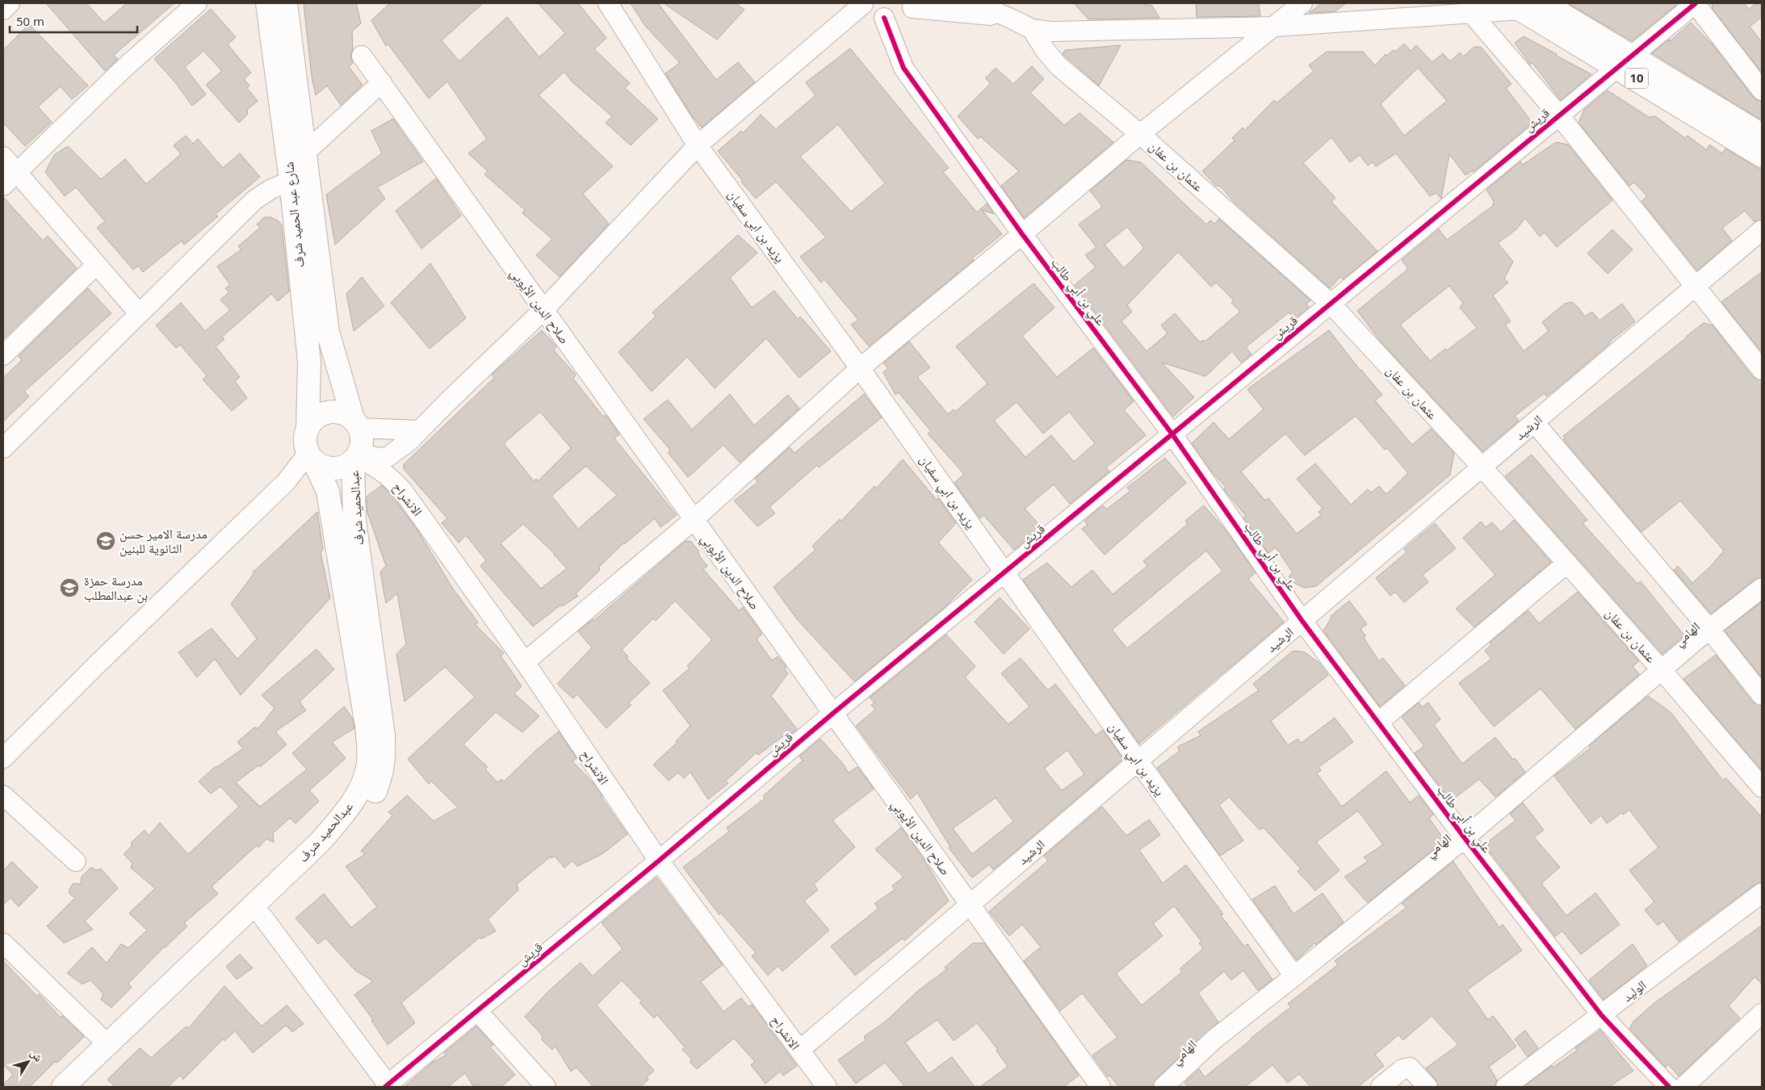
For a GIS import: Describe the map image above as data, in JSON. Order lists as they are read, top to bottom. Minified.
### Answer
{"streets":{"main road":["10","شارع عبد الحميد شرف","عبدالحميد شرف"],"street":["قريش","عثمان بن عفان","يزيد بن ابي سفيان","علي بن أبي طالب","صلاح الدين الأيوبي","الرشيد","الانشراح","الهامي","الوليد"]},"crossings":[["10","قريش"],["قريش","عثمان بن عفان"],["قريش","يزيد بن ابي سفيان"],["قريش","علي بن أبي طالب"],["قريش","صلاح الدين الأيوبي"],["قريش","الانشراح"],["عثمان بن عفان","الرشيد"],["عثمان بن عفان","الهامي"],["شارع عبد الحميد شرف","الانشراح"],["شارع عبد الحميد شرف","عبدالحميد شرف"],["يزيد بن ابي سفيان","الرشيد"],["يزيد بن ابي سفيان","الهامي"],["علي بن أبي طالب","الرشيد"],["علي بن أبي طالب","الهامي"],["علي بن أبي طالب","الوليد"],["صلاح الدين الأيوبي","الرشيد"],["الرشيد","الانشراح"],["الانشراح","عبدالحميد شرف"]],"places":{"school or university":["مدرسة الامير حسن الثانوية للبنين","مدرسة حمزة بن عبدالمطلب"]},"scale_bar":"50 m","north":"top right"}
